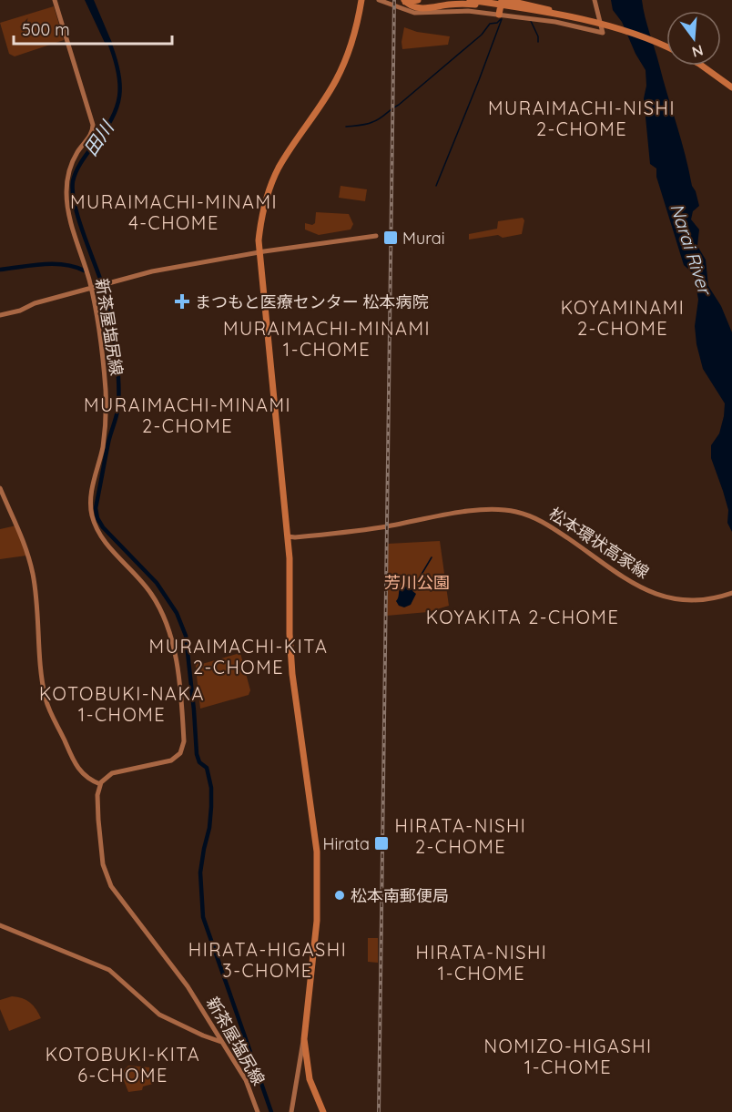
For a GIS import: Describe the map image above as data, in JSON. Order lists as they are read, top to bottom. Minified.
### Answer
{"streets":{"main road":["新茶屋塩尻線","松本環状高家線"]},"districts":["MURAIMACHI-NISHI 2-CHOME","MURAIMACHI-MINAMI 4-CHOME","KOYAMINAMI 2-CHOME","MURAIMACHI-MINAMI 1-CHOME","MURAIMACHI-MINAMI 2-CHOME","KOYAKITA 2-CHOME","MURAIMACHI-KITA 2-CHOME","KOTOBUKI-NAKA 1-CHOME","HIRATA-NISHI 2-CHOME","HIRATA-HIGASHI 3-CHOME","HIRATA-NISHI 1-CHOME","NOMIZO-HIGASHI 1-CHOME","KOTOBUKI-KITA 6-CHOME"],"water":["田川","Narai River"],"parks":["芳川公園"],"places":{"transit":["Murai","Hirata"],"health":["まつもと医療センター 松本病院"],"other":["松本南郵便局"]},"scale_bar":"500 m","north":"bottom"}
